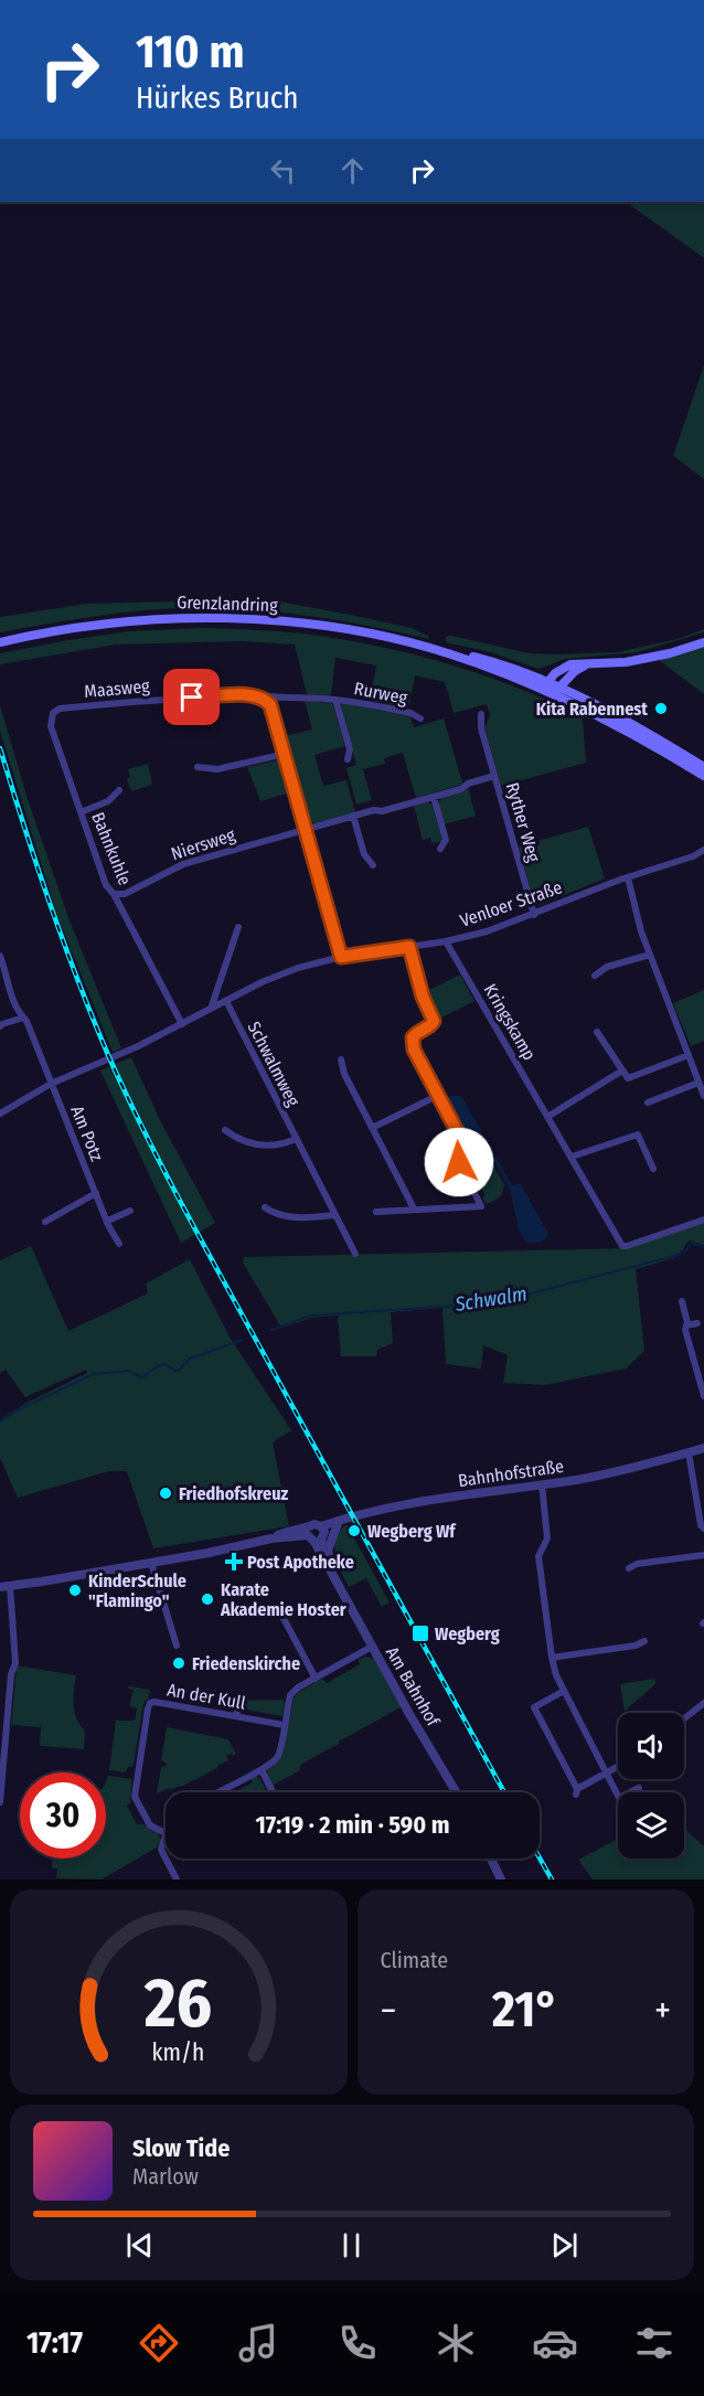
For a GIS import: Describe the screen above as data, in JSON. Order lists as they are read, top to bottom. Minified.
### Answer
{"streets":{"main road":["Grenzlandring"],"street":["Maasweg","Rurweg","Ryther Weg","Niersweg","Bahnkuhle","Venloer Straße","Kringskamp","Schwalmweg","Am Potz","Bahnhofstraße","Am Bahnhof","An der Kull"]},"crossings":[["Maasweg","Rurweg"],["Maasweg","Bahnkuhle"],["Ryther Weg","Niersweg"],["Ryther Weg","Venloer Straße"],["Niersweg","Bahnkuhle"],["Bahnkuhle","Venloer Straße"],["Venloer Straße","Kringskamp"],["Venloer Straße","Schwalmweg"],["Venloer Straße","Am Potz"],["Bahnhofstraße","Am Bahnhof"]],"water":["Schwalm"],"places":{"other":["Kita Rabennest","Friedhofskreuz","Wegberg Wf","KinderSchule \"Flamingo\"","Karate Akademie Hoster","Friedenskirche"],"health":["Post Apotheke"],"transit":["Wegberg"]},"page":{"turn":["110 m","Hürkes Bruch"],"limit":"30","trip":"17:19 · 2 min · 590 m","tile":"Climate","heat":["−","21°","+"],"song":["Slow Tide","Marlow"],"tabs":"17:17","gauge":["26","km/h"]}}
